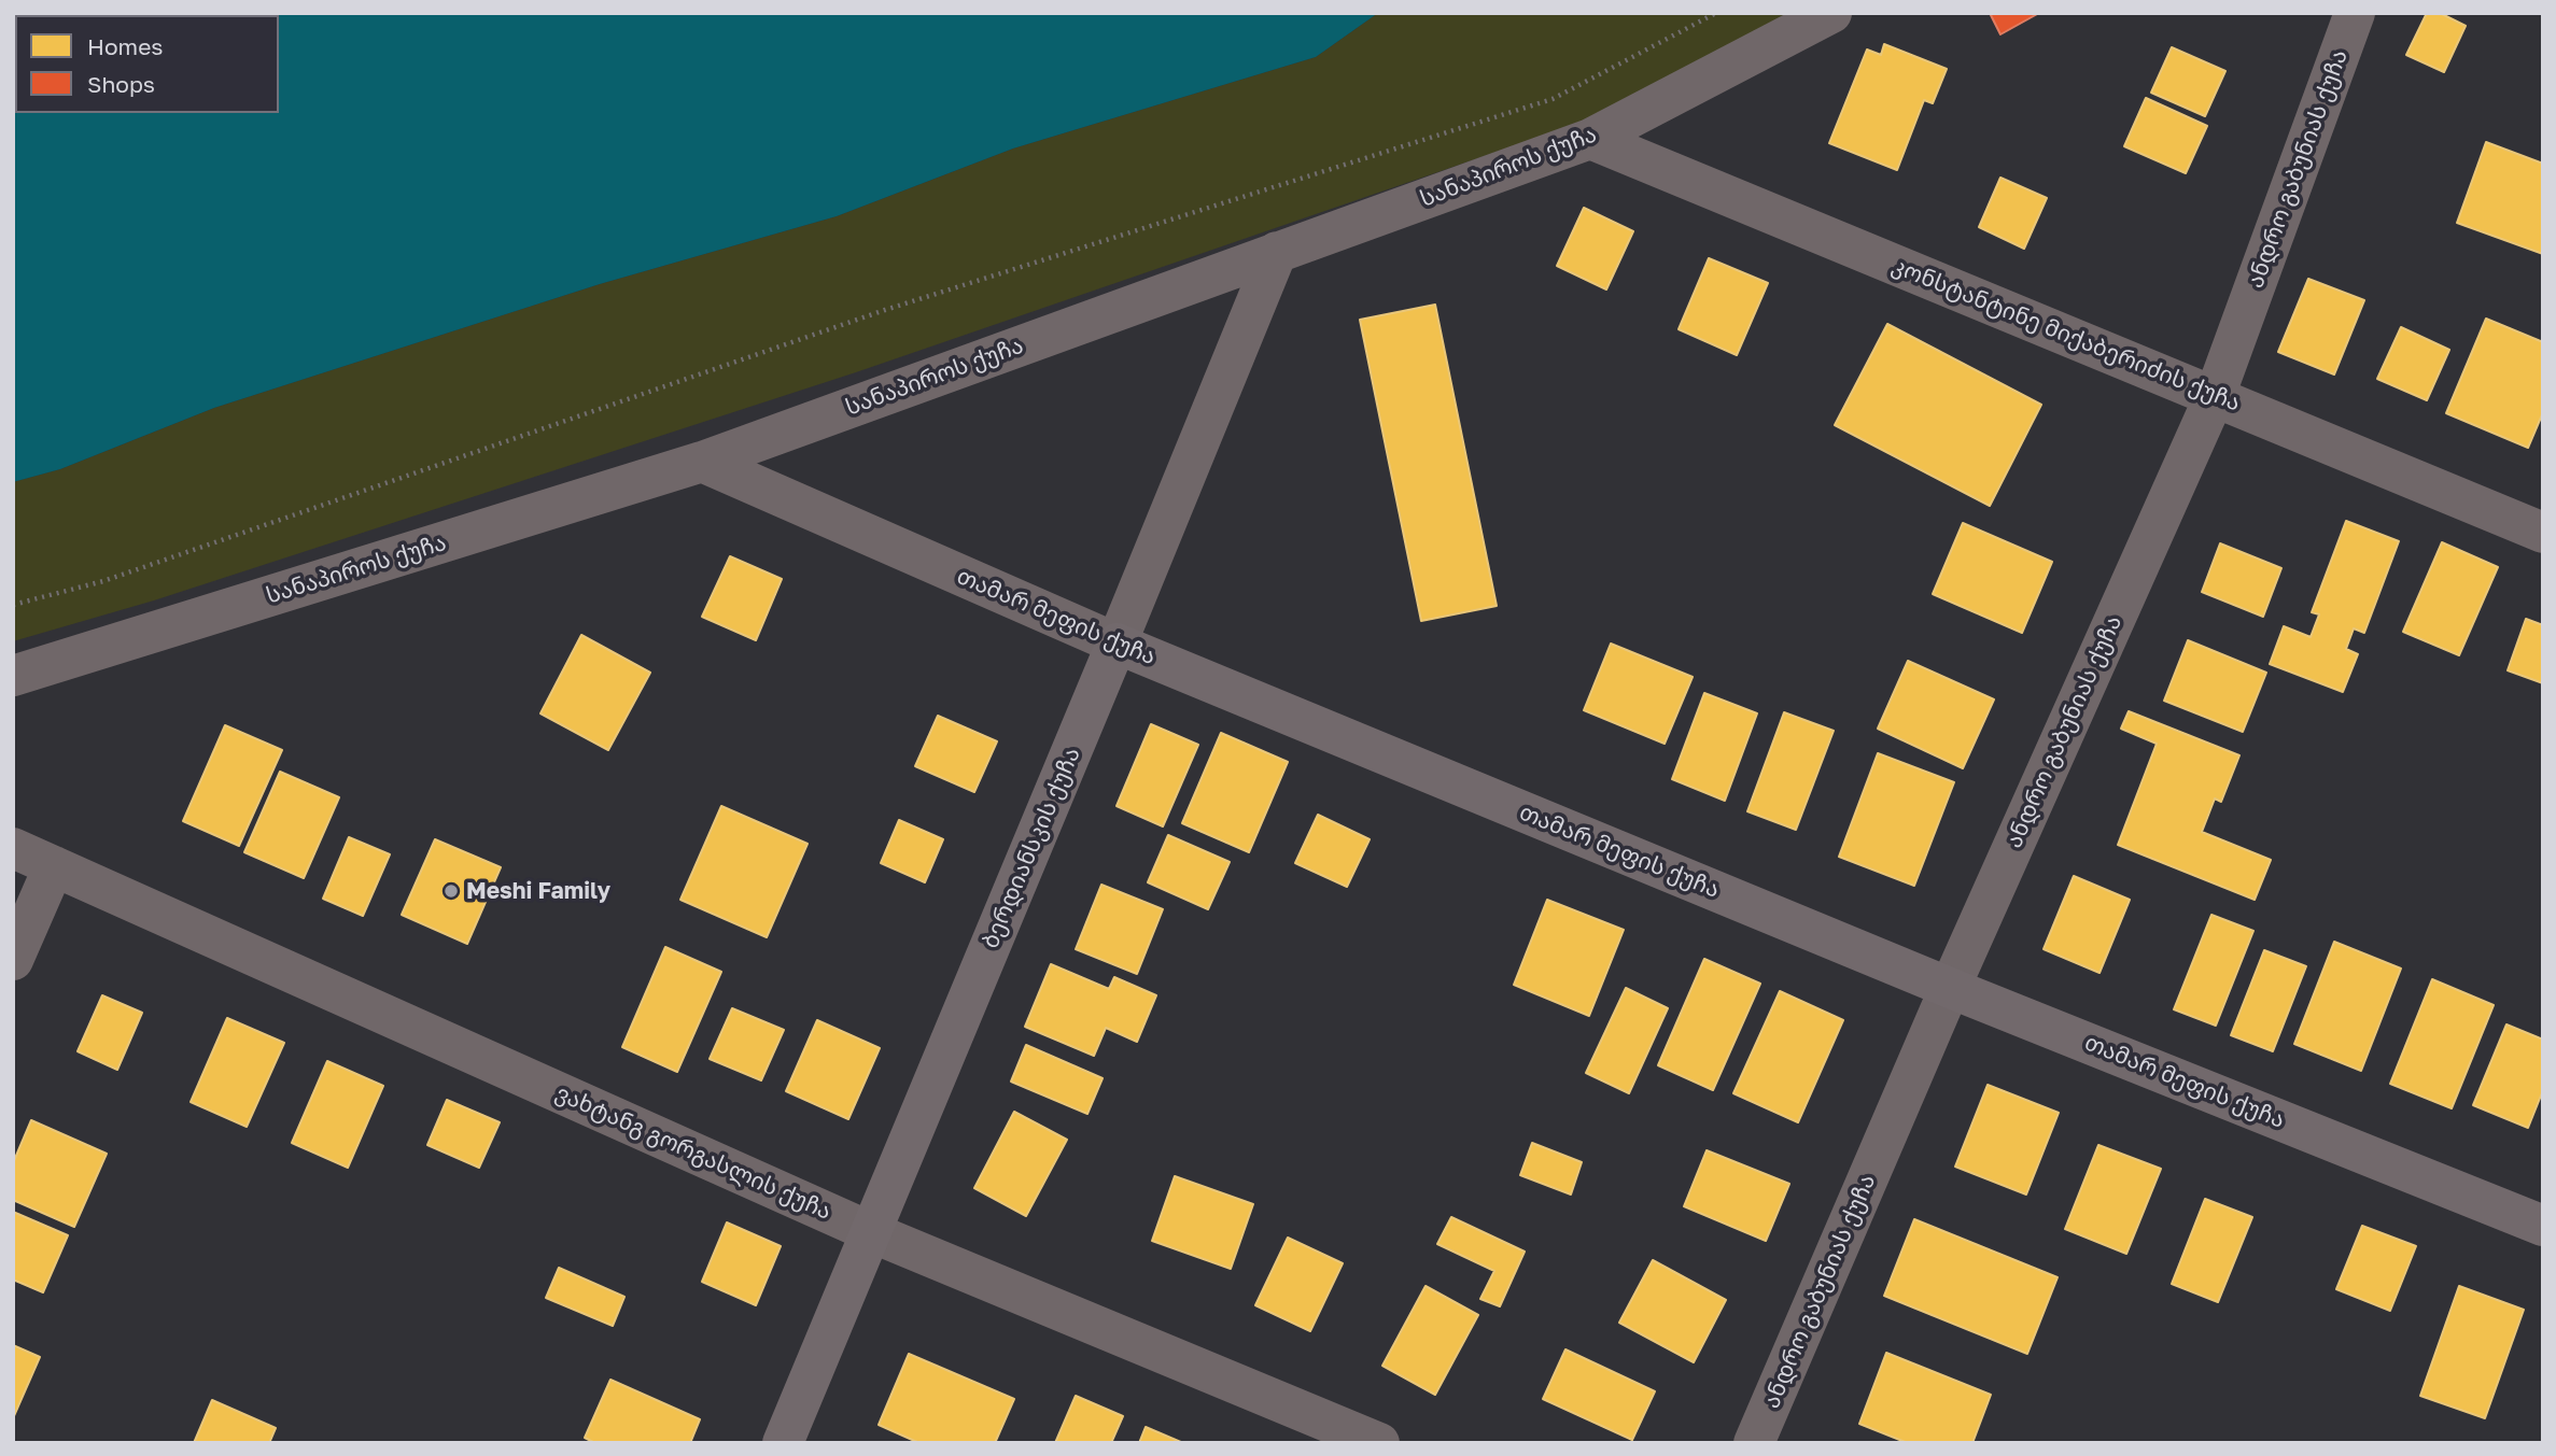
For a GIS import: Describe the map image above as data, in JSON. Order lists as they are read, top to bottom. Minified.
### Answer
{"streets":{"street":["სანაპიროს ქუჩა","ანდრო გაბუნიას ქუჩა","კონსტანტინე მიქაბერიძის ქუჩა","თამარ მეფის ქუჩა","ბერდიანსკის ქუჩა","ვახტანგ გორგასლის ქუჩა"]},"crossings":[["სანაპიროს ქუჩა","კონსტანტინე მიქაბერიძის ქუჩა"],["სანაპიროს ქუჩა","თამარ მეფის ქუჩა"],["სანაპიროს ქუჩა","ბერდიანსკის ქუჩა"],["ანდრო გაბუნიას ქუჩა","კონსტანტინე მიქაბერიძის ქუჩა"],["ანდრო გაბუნიას ქუჩა","თამარ მეფის ქუჩა"],["თამარ მეფის ქუჩა","ბერდიანსკის ქუჩა"],["ბერდიანსკის ქუჩა","ვახტანგ გორგასლის ქუჩა"]],"places":["Meshi Family"],"legend":["Homes","Shops"]}
